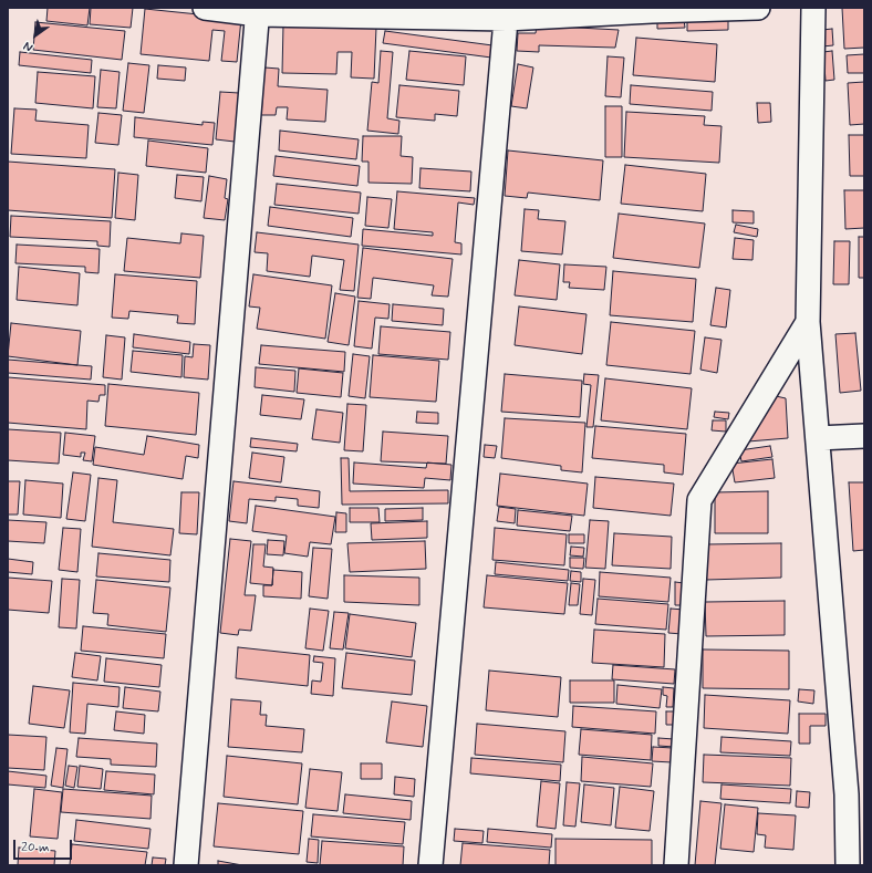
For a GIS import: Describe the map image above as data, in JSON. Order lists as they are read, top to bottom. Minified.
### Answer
{"scale_bar":"20 m","north":"bottom left"}
